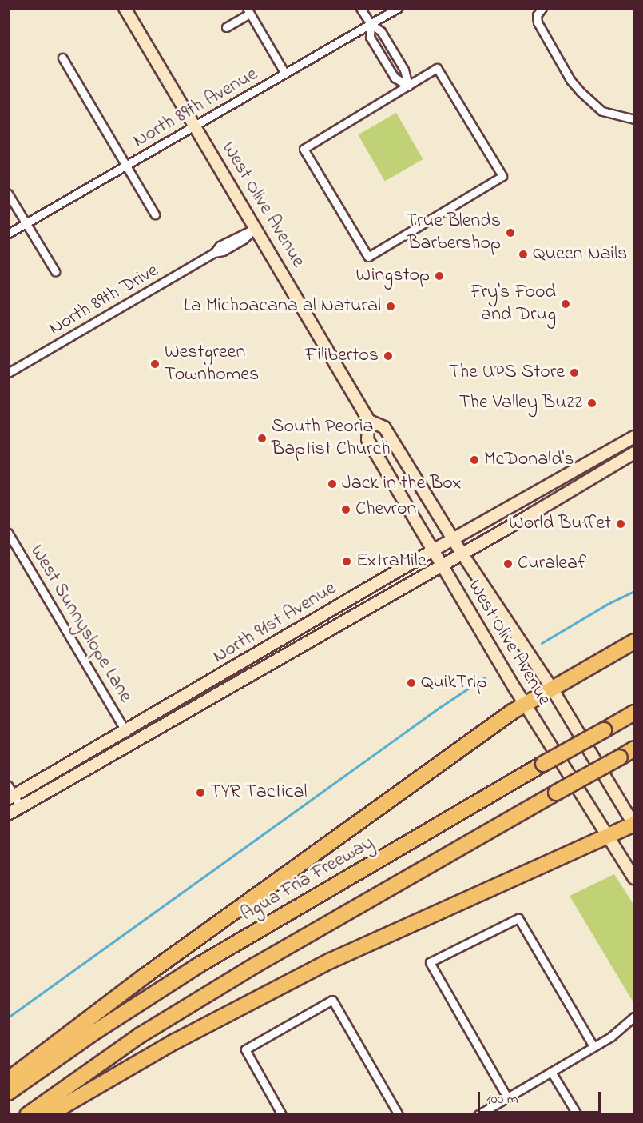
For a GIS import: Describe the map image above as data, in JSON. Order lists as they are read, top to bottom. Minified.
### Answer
{"streets":{"highway":["Agua Fria Freeway"],"main road":["West Olive Avenue","North 91st Avenue"],"street":["North 89th Avenue","North 89th Drive","West Sunnyslope Lane"]},"crossings":[["North 89th Avenue","West Olive Avenue"],["West Olive Avenue","North 89th Drive"],["West Olive Avenue","North 91st Avenue"],["North 91st Avenue","West Sunnyslope Lane"]],"places":["True Blends Barbershop","Queen Nails","Wingstop","Fry's Food and Drug","La Michoacana al Natural","Filibertos","Westgreen Townhomes","The UPS Store","The Valley Buzz","South Peoria Baptist Church","McDonald's","Jack in the Box","Chevron","World Buffet","ExtraMile","Curaleaf","QuikTrip","TYR Tactical"],"scale_bar":"100 m"}
